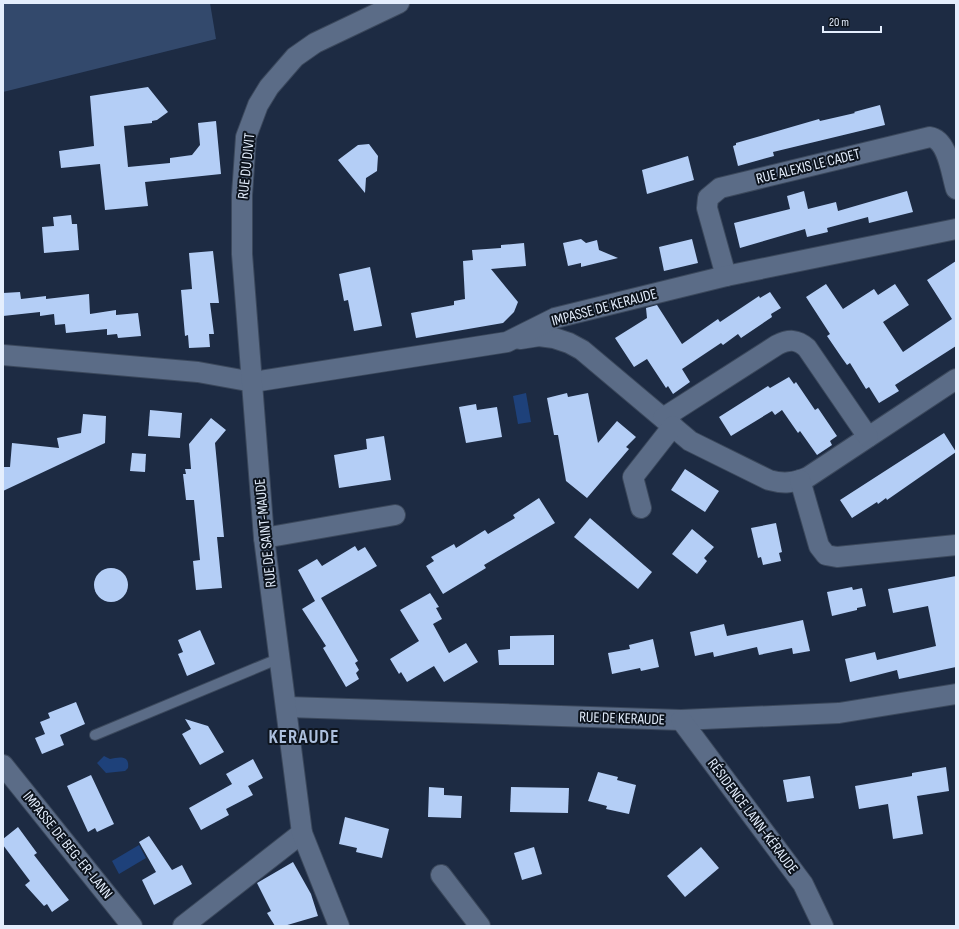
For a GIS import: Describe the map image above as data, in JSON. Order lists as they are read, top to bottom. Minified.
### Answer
{"streets":{"street":["RUE DU DIVIT","RUE ALEXIS LE CADET","IMPASSE DE KERAUDE","RUE DE SAINT-MAUDE","RUE DE KERAUDE","RÉSIDENCE LANN-KÉRAUDE","IMPASSE DE BEG-ER-LANN"]},"crossings":[["RUE DU DIVIT","IMPASSE DE KERAUDE"],["RUE DU DIVIT","RUE DE SAINT-MAUDE"],["RUE ALEXIS LE CADET","IMPASSE DE KERAUDE"],["IMPASSE DE KERAUDE","RUE DE SAINT-MAUDE"],["RUE DE SAINT-MAUDE","RUE DE KERAUDE"],["RUE DE KERAUDE","RÉSIDENCE LANN-KÉRAUDE"]],"districts":["KERAUDE"],"scale_bar":"20 m"}
